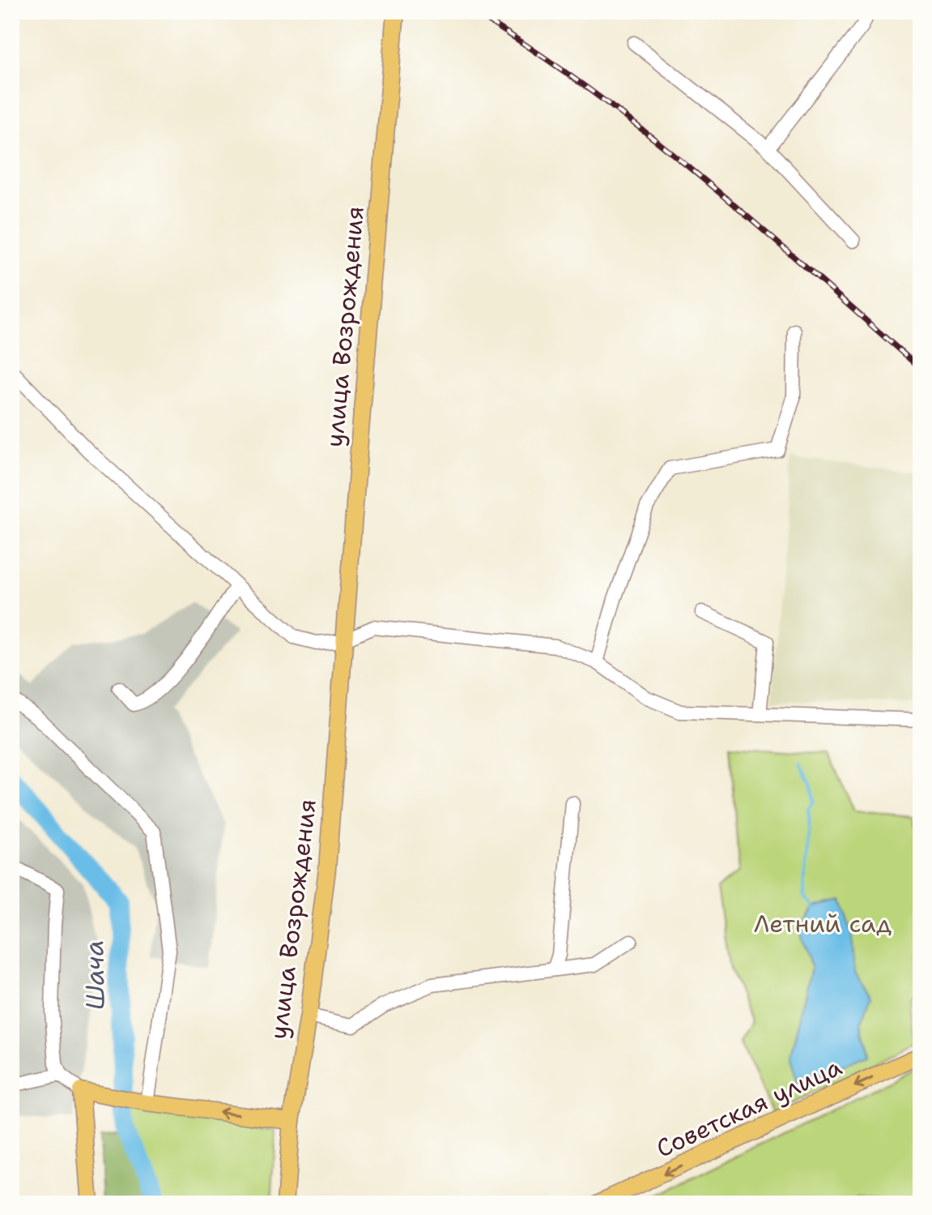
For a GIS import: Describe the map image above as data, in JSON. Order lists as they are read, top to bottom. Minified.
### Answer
{"streets":{"main road":["улица Возрождения","Советская улица"]},"one_way":["Советская улица"],"water":["Шача"],"parks":["Летний сад"]}
